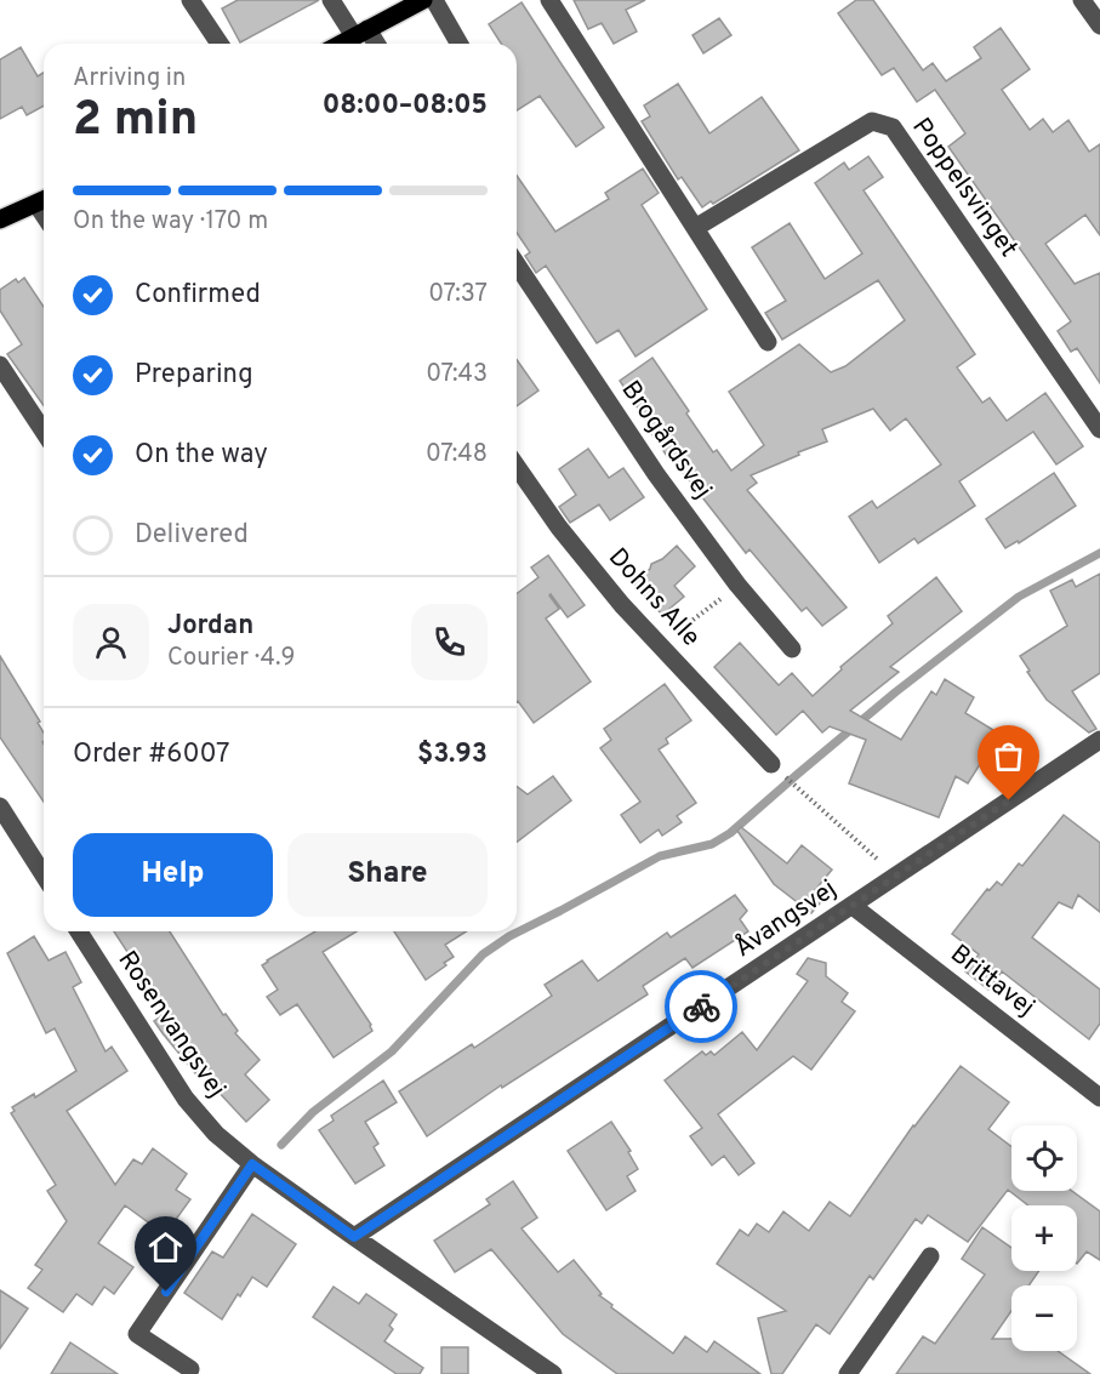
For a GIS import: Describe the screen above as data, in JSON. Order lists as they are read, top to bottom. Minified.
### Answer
{"streets":{"street":["Poppelsvinget","Brogårdsvej","Dohns Alle","Åvangsvej","Brittavej","Rosenvangsvej"]},"crossings":[["Åvangsvej","Brittavej"],["Åvangsvej","Rosenvangsvej"]],"page":{"heading":["2 min","Arriving in","08:00–08:05"],"panel":["Jordan","Courier · 4.9","Order #6007","$3.93"],"bar":"On the way · 170 m","list":[["Confirmed","07:37"],["Preparing","07:43"],["On the way","07:48"],"Delivered"],"buttons":["Help","Share"],"map_buttons":["+","−"]}}
